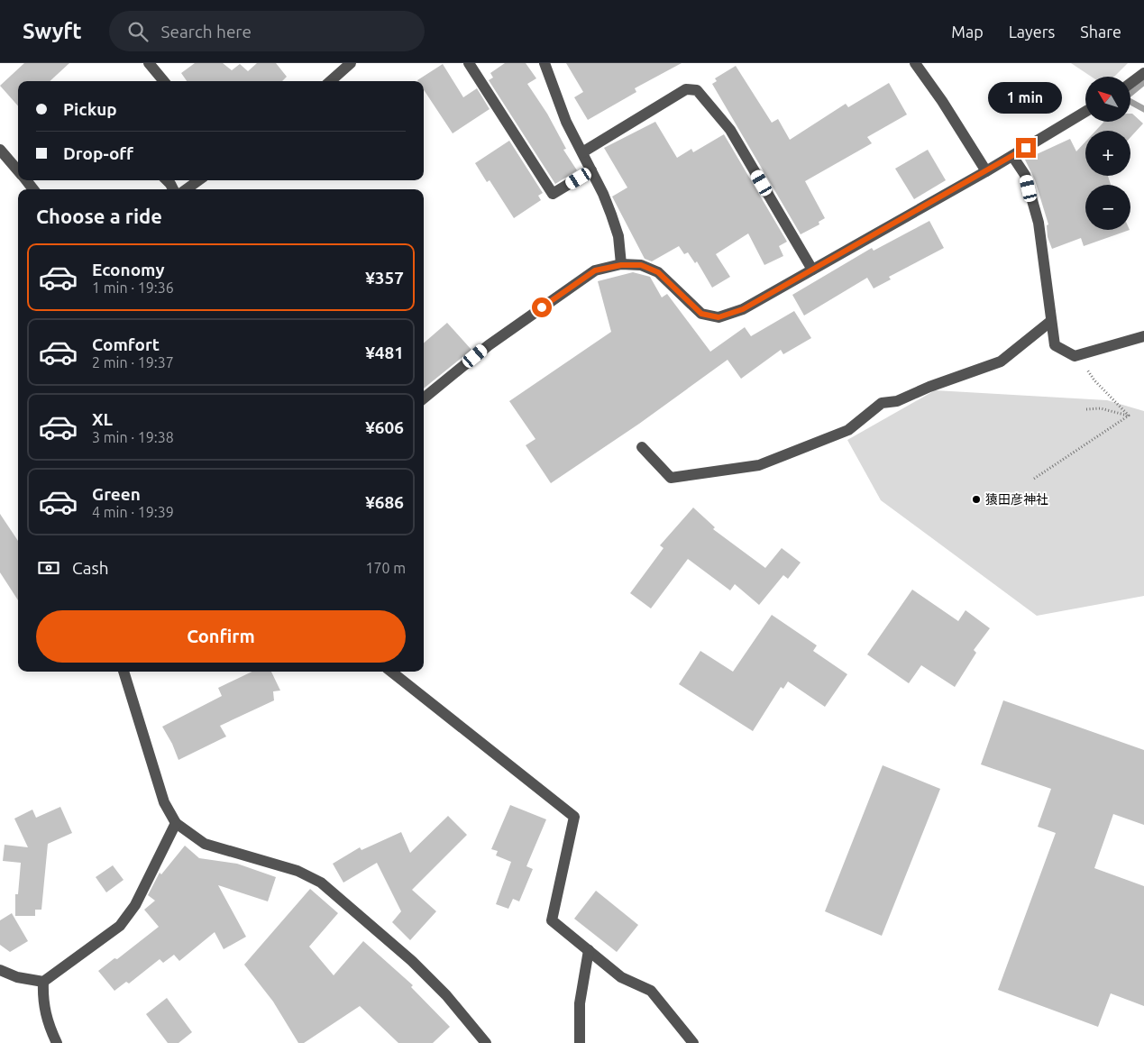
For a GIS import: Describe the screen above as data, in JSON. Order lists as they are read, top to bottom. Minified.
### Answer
{"places":["猿田彦神社"],"north":"top left","page":{"header":"Swyft","search":"Search here","nav":["Map","Layers","Share"],"map_buttons":["+","−"],"banner":["Pickup","Drop-off"],"bubble":"1 min","heading":"Choose a ride","list":[{"name":"Economy","note":"1 min · 19:36","value":"¥357"},{"name":"Comfort","note":"2 min · 19:37","value":"¥481"},{"name":"XL","note":"3 min · 19:38","value":"¥606"},{"name":"Green","note":"4 min · 19:39","value":"¥686"}],"pay":["Cash","170 m"],"buttons":"Confirm"}}
